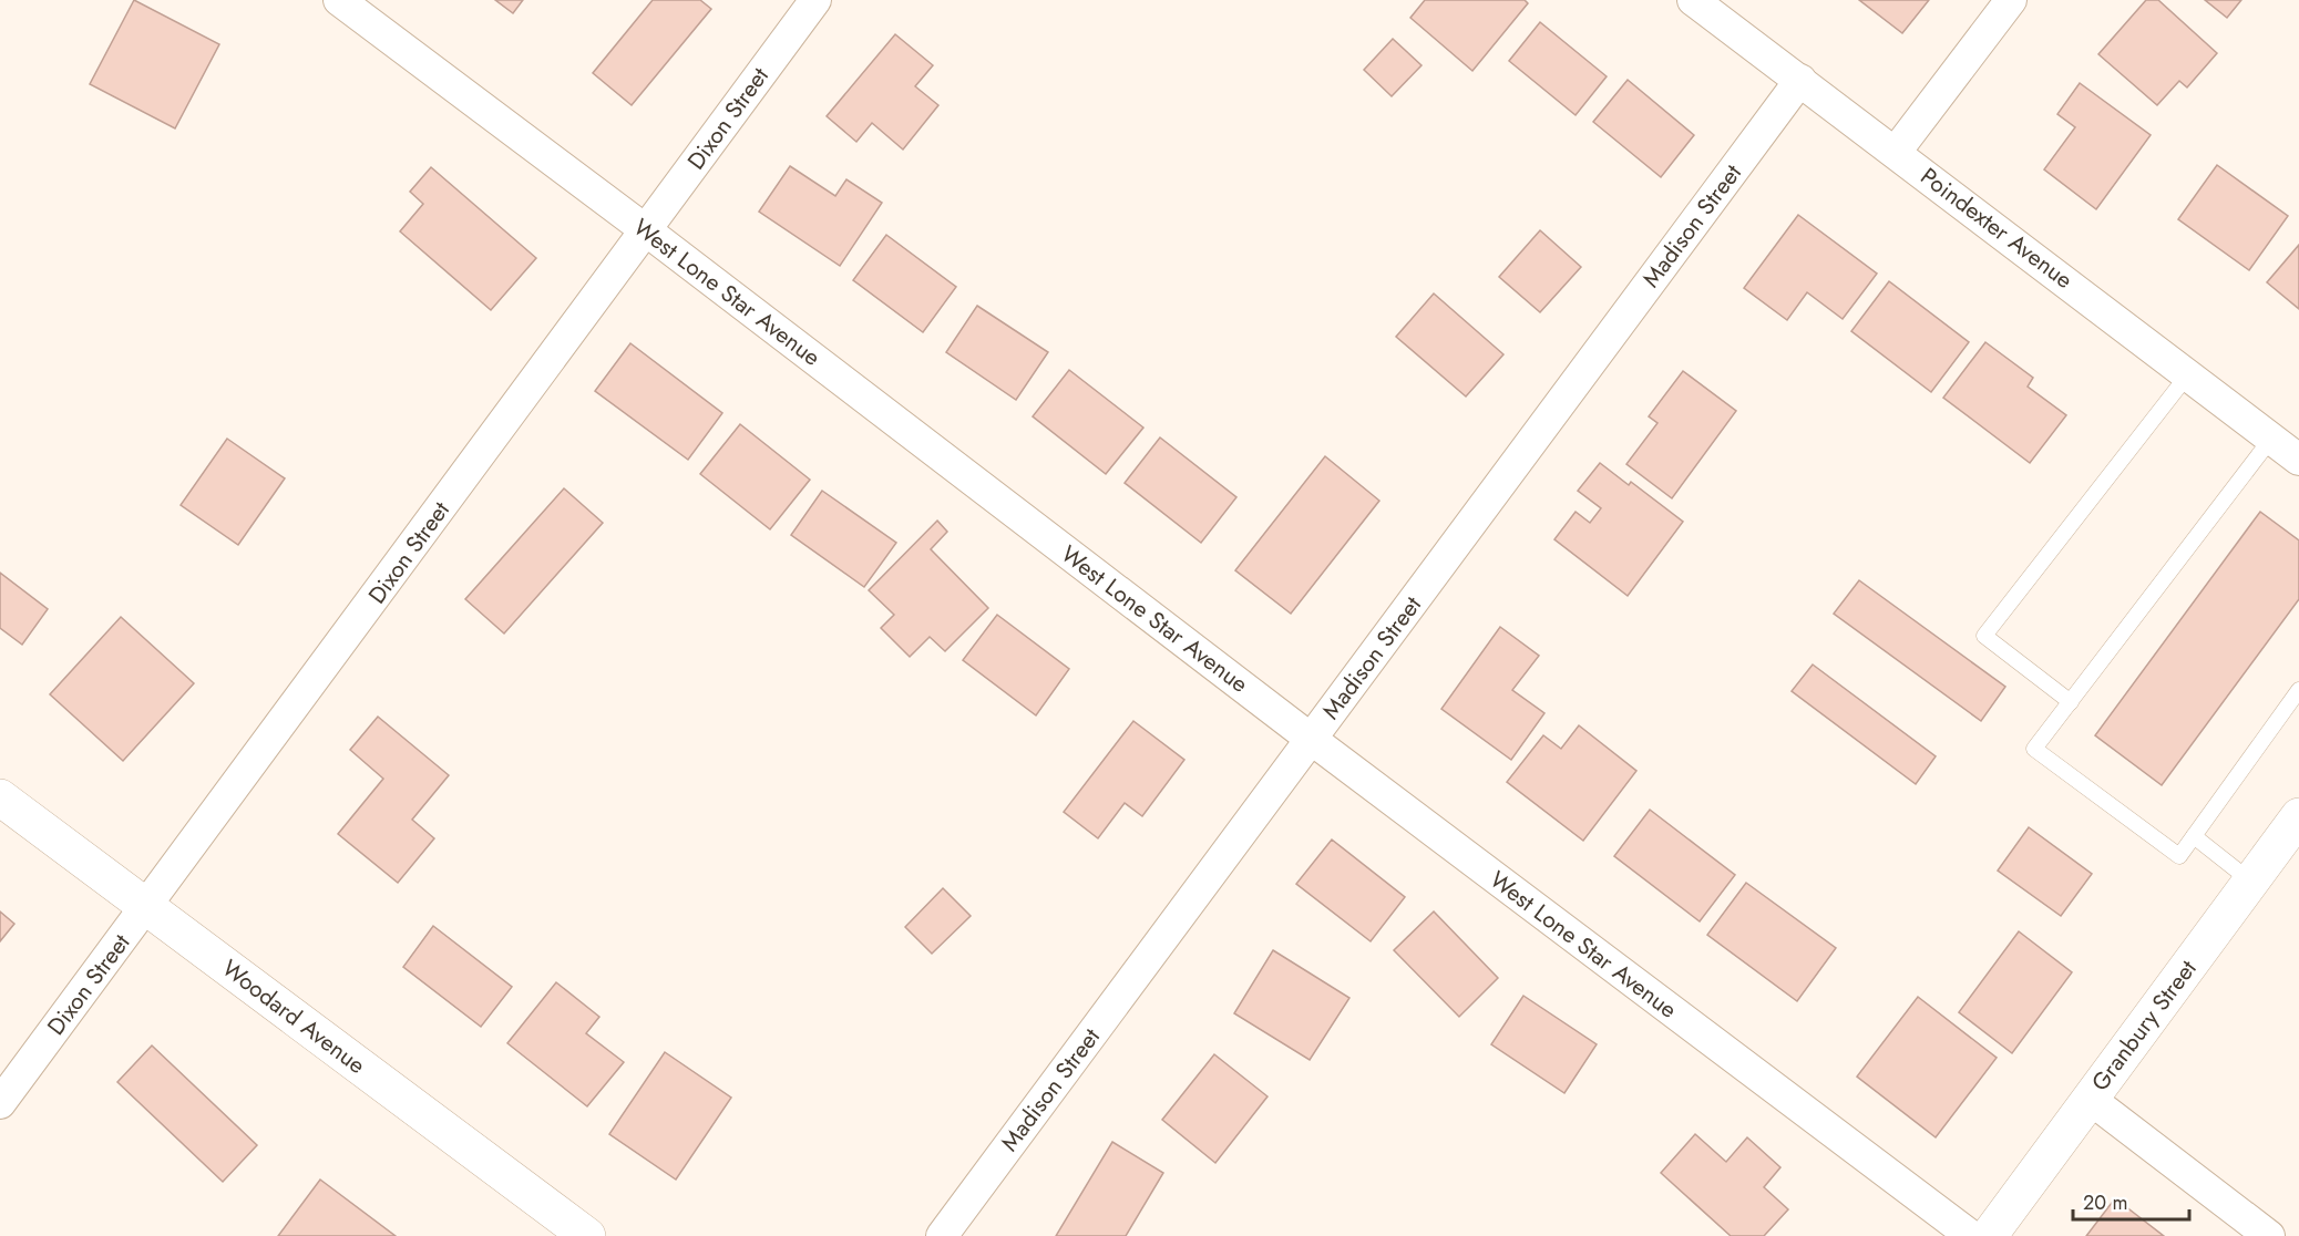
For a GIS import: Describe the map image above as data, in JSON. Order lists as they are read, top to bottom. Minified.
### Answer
{"streets":{"street":["Dixon Street","Madison Street","Poindexter Avenue","West Lone Star Avenue","Woodard Avenue","Granbury Street"]},"crossings":[["Dixon Street","West Lone Star Avenue"],["Dixon Street","Woodard Avenue"],["Madison Street","Poindexter Avenue"],["Madison Street","West Lone Star Avenue"]],"scale_bar":"20 m"}
